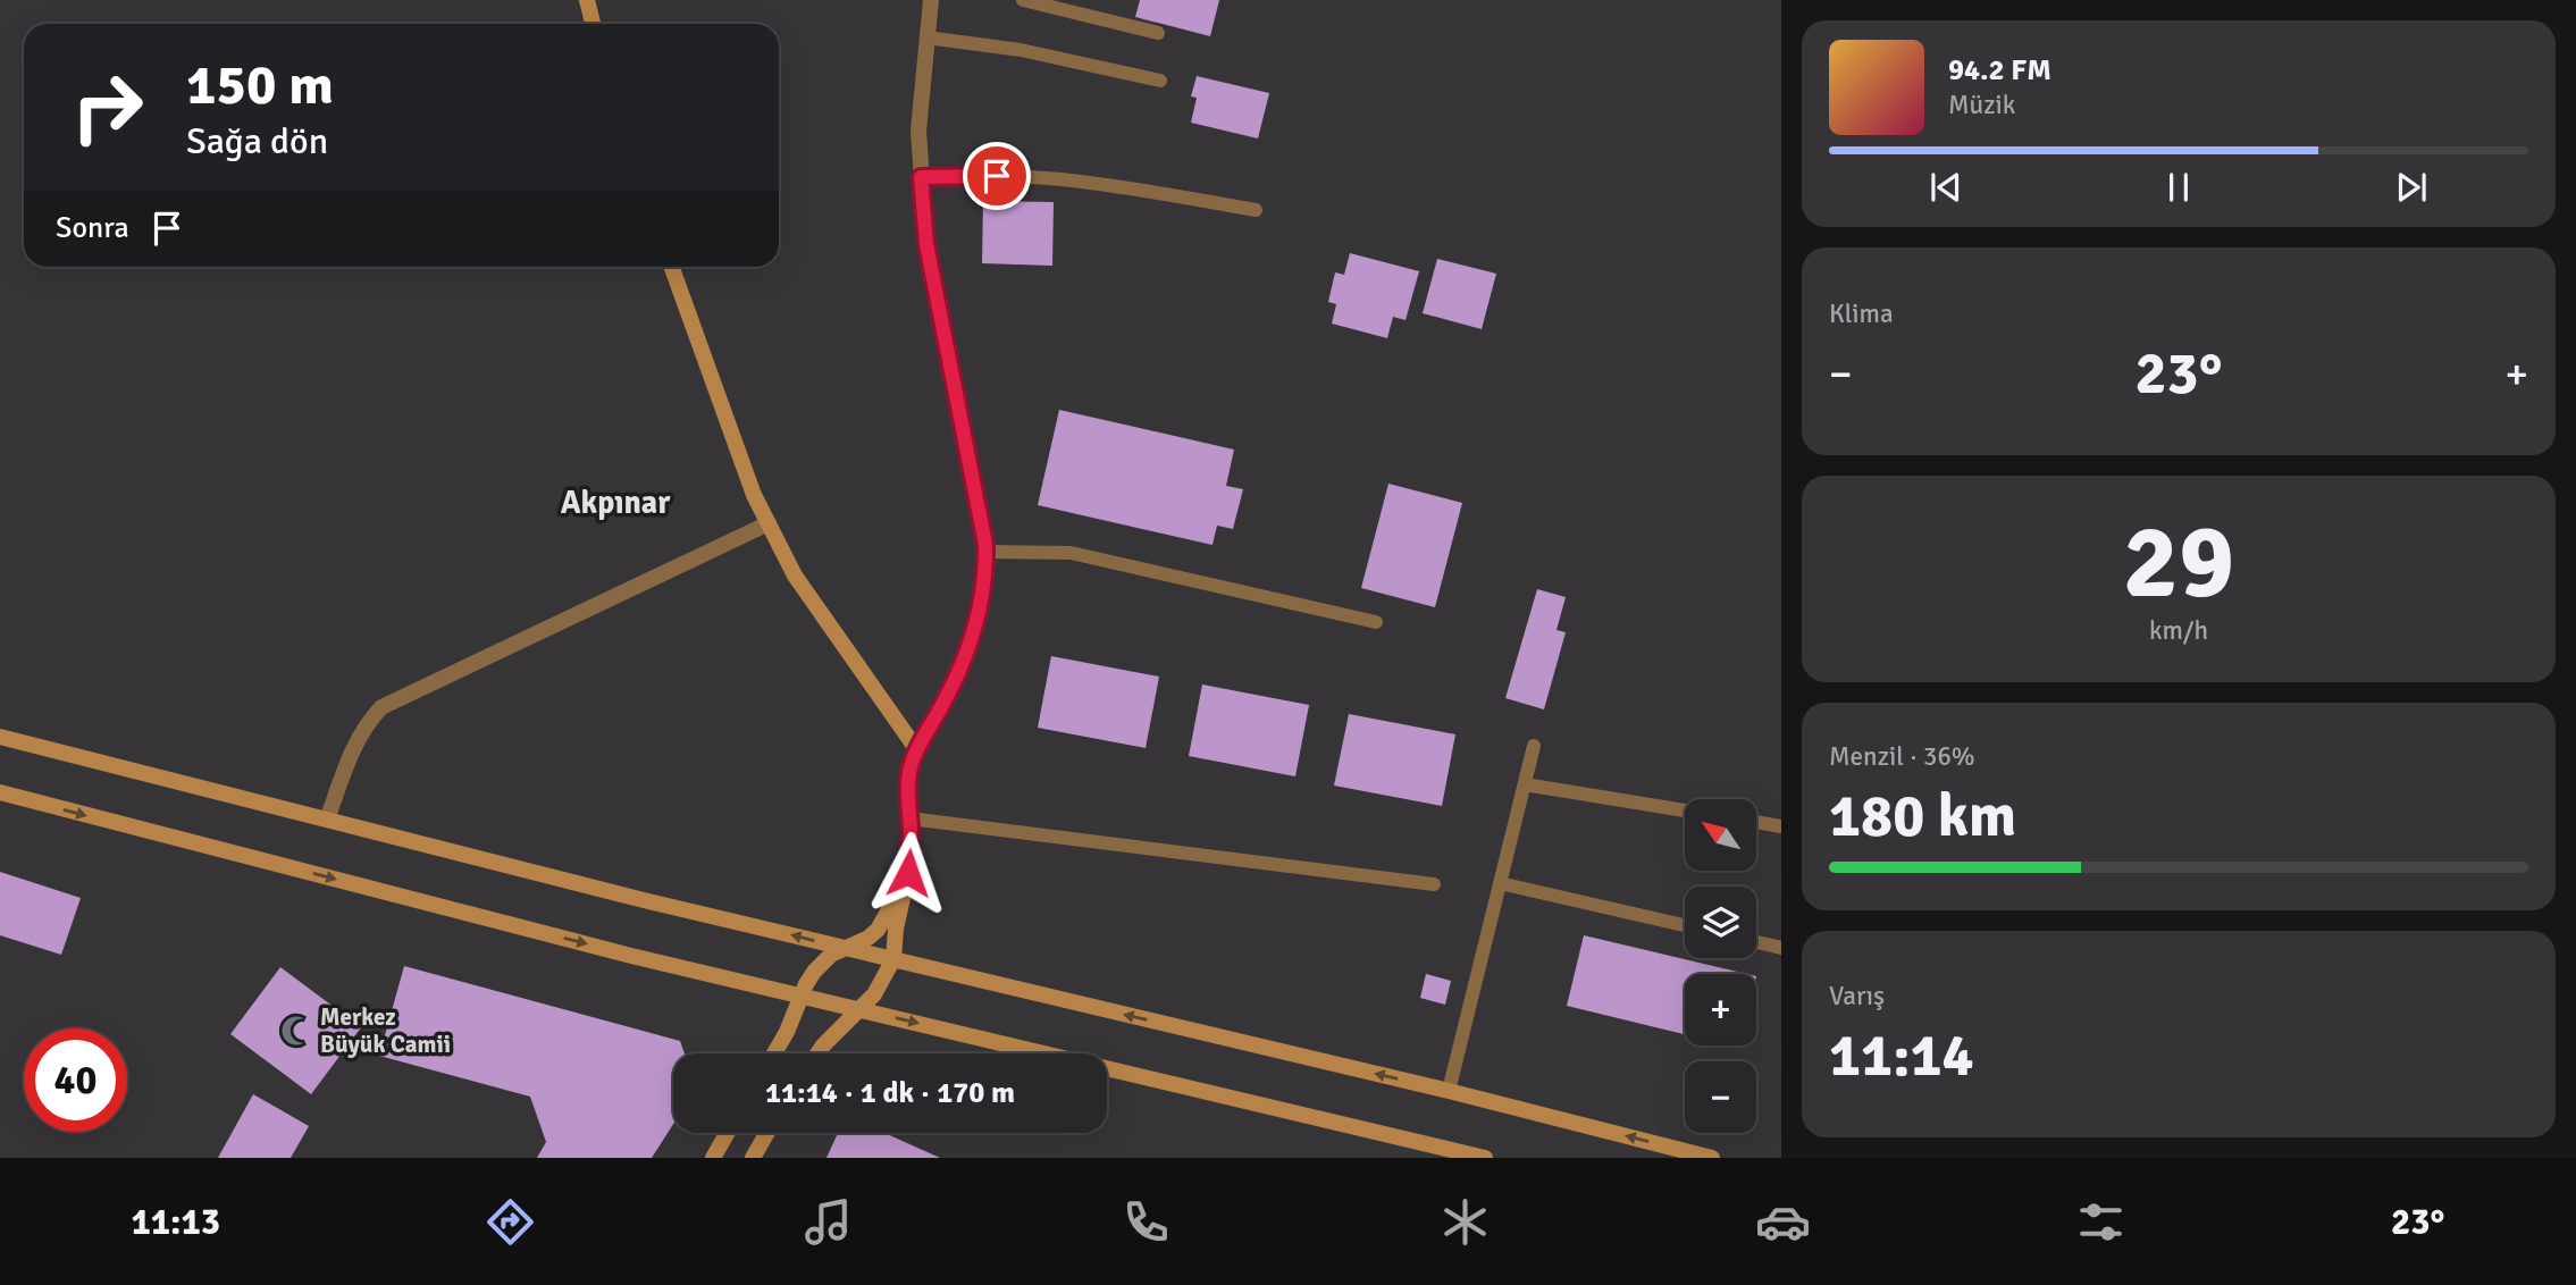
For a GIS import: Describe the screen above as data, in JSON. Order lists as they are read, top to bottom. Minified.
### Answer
{"districts":["Akpınar"],"places":{"mosque":["Merkez Büyük Camii"]},"north":"top left","page":{"turn":["150 m","Sağa dön"],"song":["94.2 FM","Müzik"],"then":"Sonra","tile":["Klima",["29","km/h"],["Menzil · 36%","180 km"],["Varış","11:14"]],"heat":["−","23°","+"],"map_buttons":["+","−"],"limit":"40","trip":"11:14 · 1 dk · 170 m","tabs":["11:13","23°"]}}
